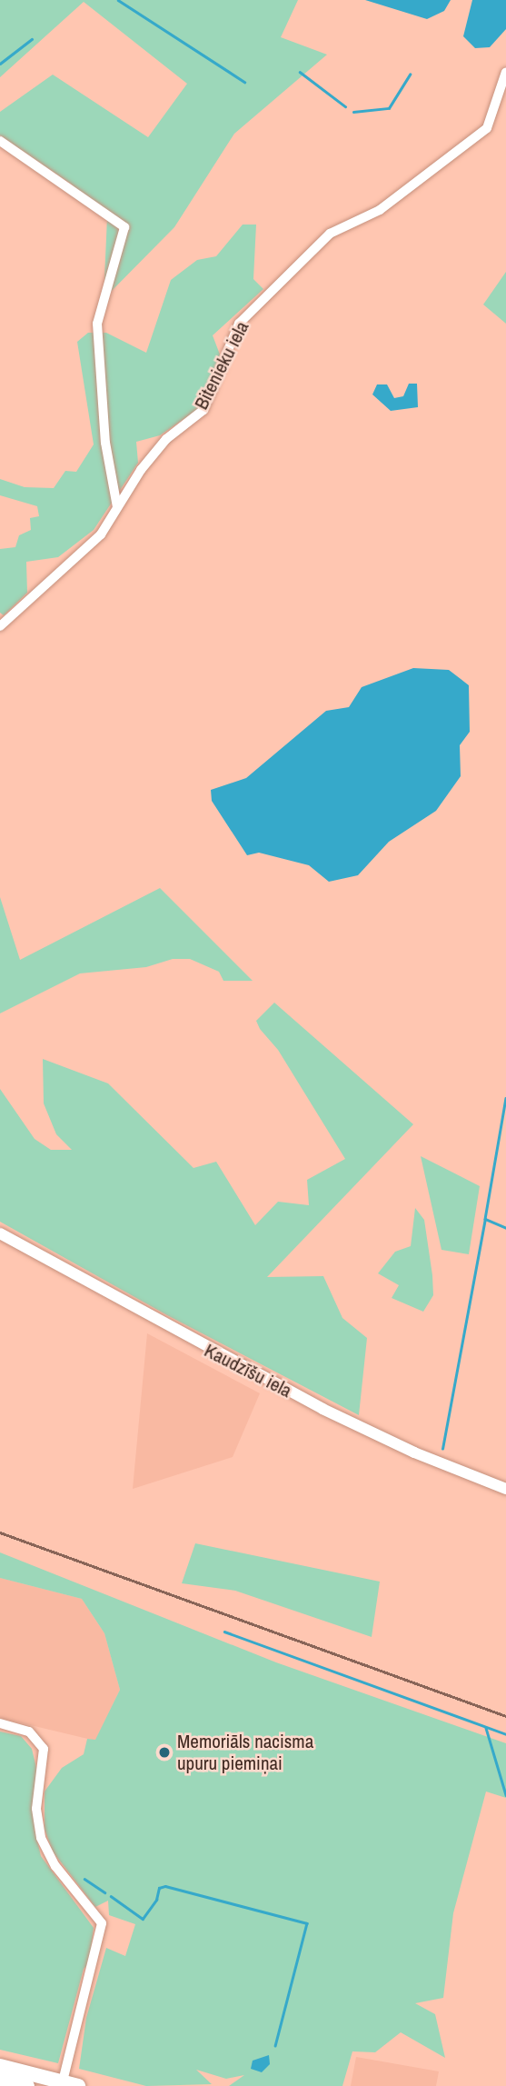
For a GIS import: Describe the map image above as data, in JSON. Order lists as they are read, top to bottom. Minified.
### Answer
{"streets":{"street":["Bitenieku iela","Kaudzīšu iela"]},"places":["Memoriāls nacisma upuru piemiņai"]}
